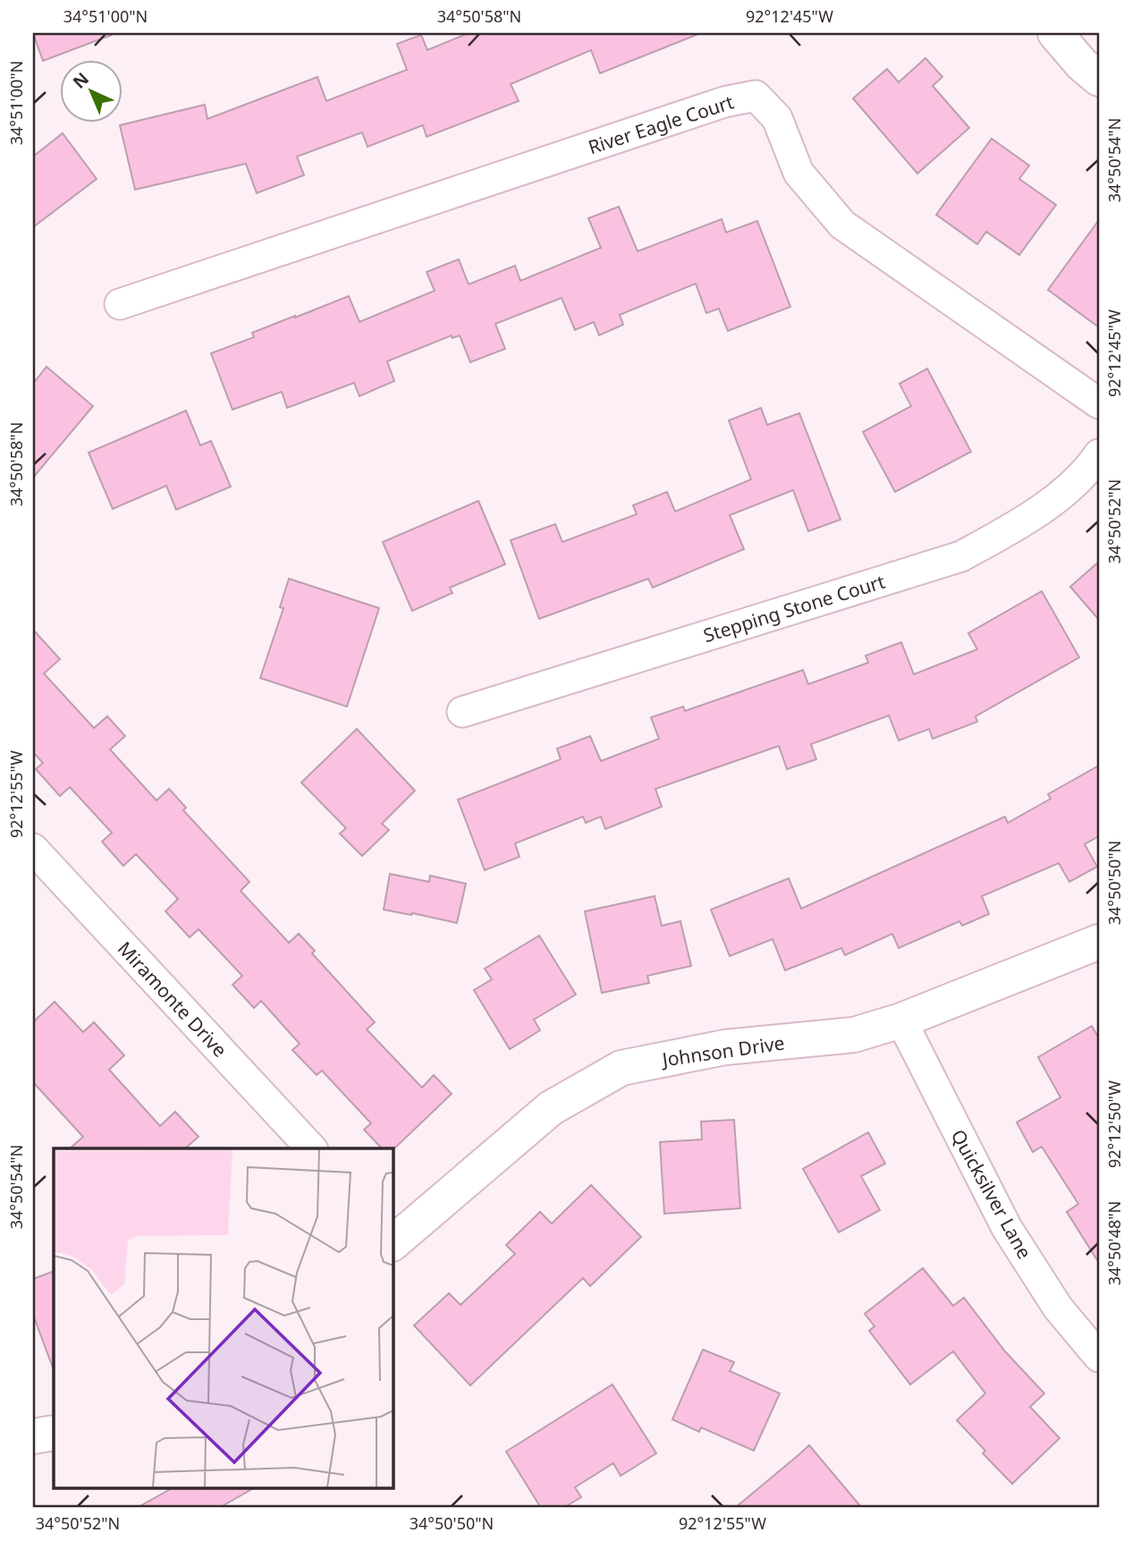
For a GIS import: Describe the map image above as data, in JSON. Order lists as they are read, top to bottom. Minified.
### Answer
{"streets":{"street":["River Eagle Court","Stepping Stone Court","Miramonte Drive","Johnson Drive","Quicksilver Lane"]},"crossings":[["Johnson Drive","Quicksilver Lane"]],"north":"top left","coordinates":["34°51'00\"N","34°50'58\"N","92°12'45\"W","34°50'54\"N","34°50'52\"N","92°12'55\"W","34°50'50\"N","92°12'50\"W","34°50'48\"N"]}
